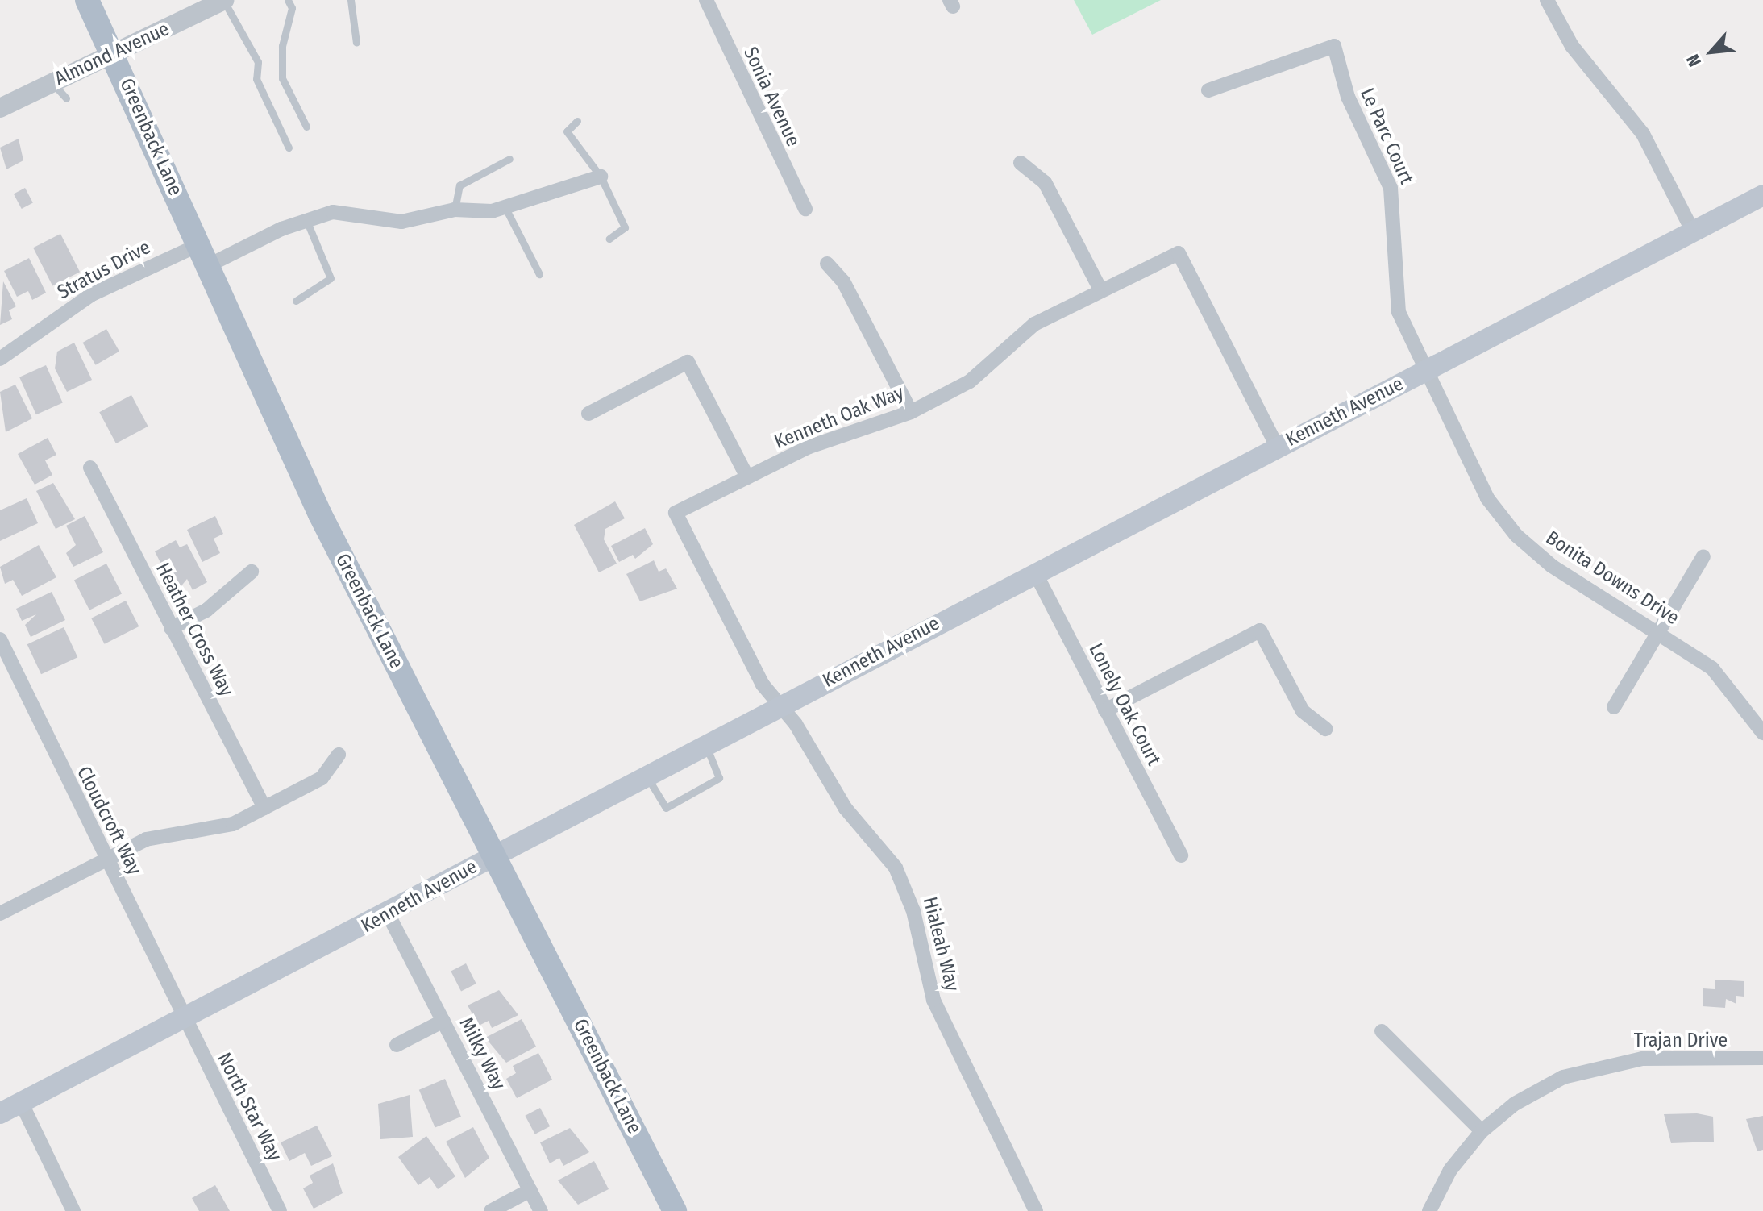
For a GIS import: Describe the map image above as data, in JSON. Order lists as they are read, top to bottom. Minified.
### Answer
{"streets":{"main road":["Greenback Lane","Kenneth Avenue"],"street":["Almond Avenue","Sonia Avenue","Le Parc Court","Stratus Drive","Kenneth Oak Way","Bonita Downs Drive","Heather Cross Way","Lonely Oak Court","Cloudcroft Way","Hialeah Way","Trajan Drive","Milky Way","North Star Way"]},"crossings":[["Almond Avenue","Greenback Lane"],["Le Parc Court","Kenneth Avenue"],["Le Parc Court","Bonita Downs Drive"],["Greenback Lane","Stratus Drive"],["Greenback Lane","Kenneth Avenue"],["Kenneth Avenue","Kenneth Oak Way"],["Kenneth Avenue","Bonita Downs Drive"],["Kenneth Avenue","Lonely Oak Court"],["Kenneth Avenue","Cloudcroft Way"],["Kenneth Avenue","Hialeah Way"],["Kenneth Avenue","Milky Way"],["Kenneth Avenue","North Star Way"],["Kenneth Oak Way","Hialeah Way"],["Cloudcroft Way","North Star Way"]],"north":"bottom left"}
